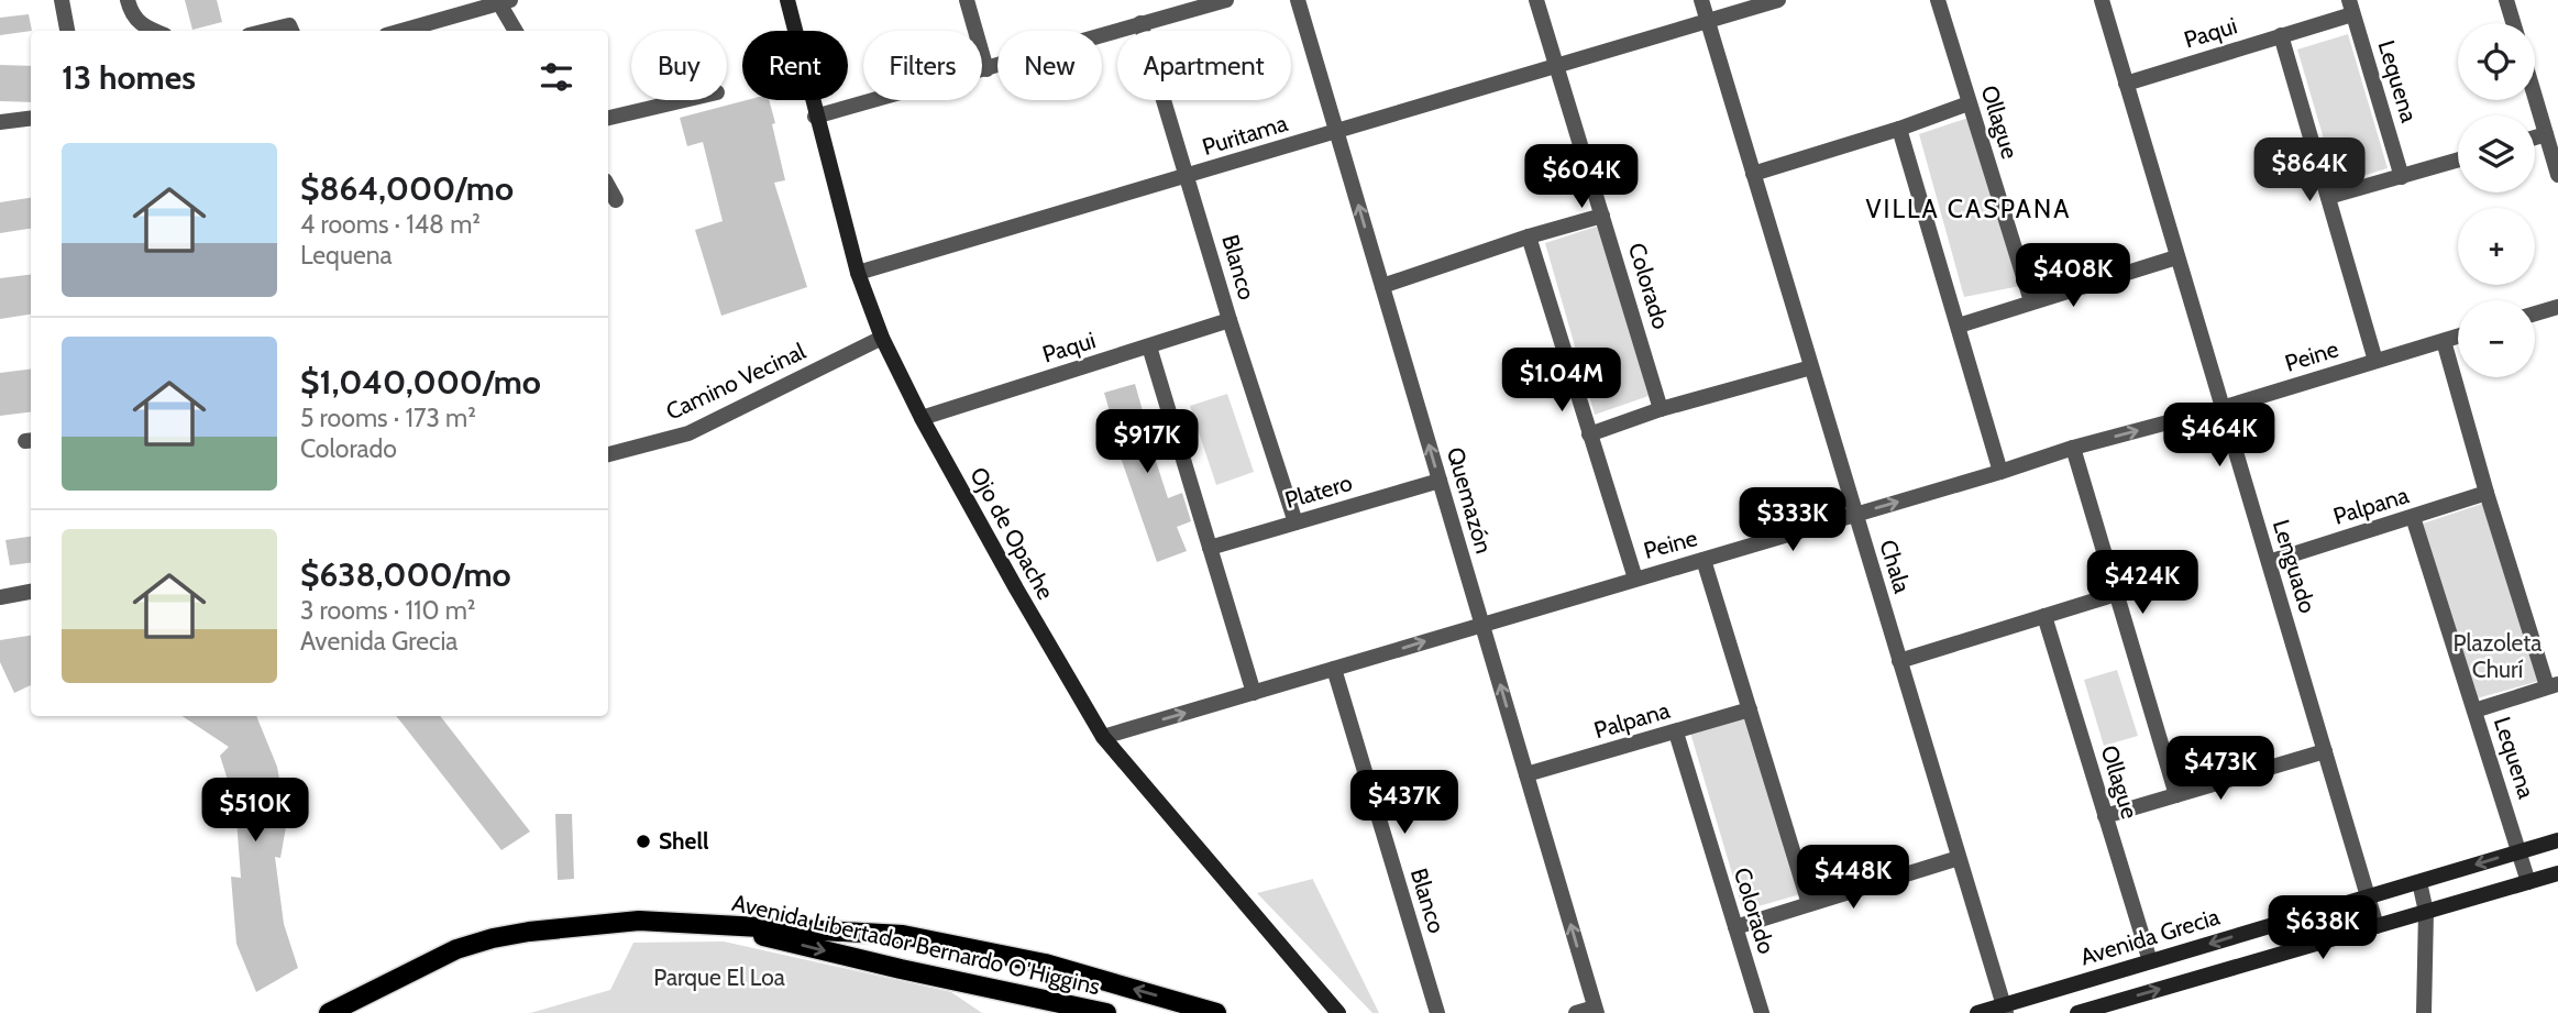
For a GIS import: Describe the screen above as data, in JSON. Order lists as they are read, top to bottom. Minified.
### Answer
{"streets":{"main road":["Ojo de Opache","Avenida Grecia","Avenida Libertador Bernardo O'Higgins"],"street":["Paqui","Lequena","Ollague","Puritama","Blanco","Colorado","Peine","Camino Vecinal","Platero","Quemazón","Palpana","Chala","Lenguado"]},"crossings":[["Paqui","Lequena"],["Paqui","Blanco"],["Paqui","Ojo de Opache"],["Paqui","Lenguado"],["Lequena","Palpana"],["Lequena","Avenida Grecia"],["Ollague","Avenida Grecia"],["Puritama","Blanco"],["Puritama","Colorado"],["Puritama","Quemazón"],["Puritama","Ojo de Opache"],["Puritama","Chala"],["Blanco","Peine"],["Blanco","Platero"],["Colorado","Palpana"],["Peine","Quemazón"],["Peine","Ojo de Opache"],["Peine","Chala"],["Peine","Lenguado"],["Camino Vecinal","Ojo de Opache"],["Platero","Quemazón"],["Quemazón","Palpana"],["Palpana","Lenguado"],["Chala","Avenida Grecia"],["Lenguado","Avenida Grecia"]],"one_way":["Peine","Quemazón"],"districts":["VILLA CASPANA"],"parks":["Plazoleta Churí","Parque El Loa"],"places":["Shell"],"page":{"map_buttons":["+","−"],"chip":["Buy","Rent","Filters","New","Apartment"],"heading":"13 homes","list":[{"name":"$864,000/mo","note":"4 rooms · 148 m² · Lequena"},{"name":"$1,040,000/mo","note":"5 rooms · 173 m² · Colorado"},{"name":"$638,000/mo","note":"3 rooms · 110 m² · Avenida Grecia"}],"price":["$864K","$604K","$408K","$1.04M","$464K","$917K","$333K","$424K","$473K","$437K","$510K","$448K","$638K"]}}
